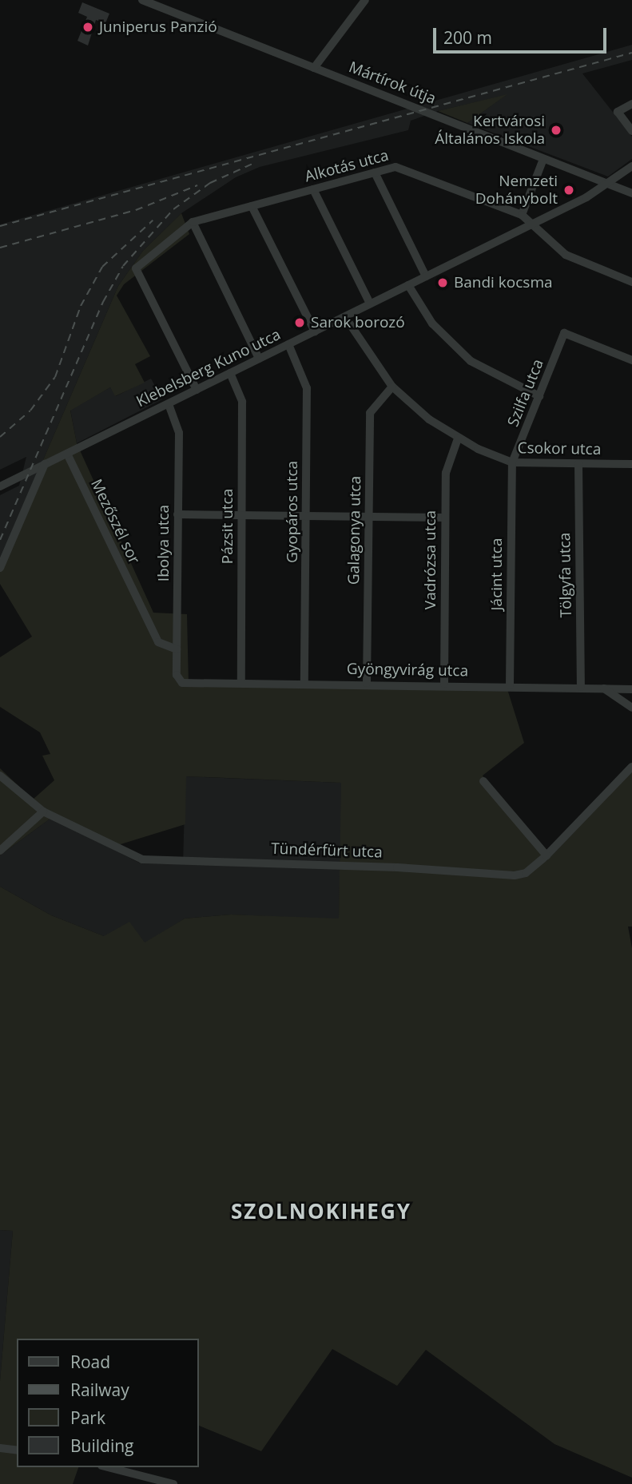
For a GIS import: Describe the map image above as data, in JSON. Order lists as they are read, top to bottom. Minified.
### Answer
{"streets":{"street":["Mártírok útja","Alkotás utca","Klebelsberg Kuno utca","Szilfa utca","Csokor utca","Gyopáros utca","Mezőszél sor","Pázsit utca","Galagonya utca","Ibolya utca","Vadrózsa utca","Jácint utca","Tölgyfa utca","Gyöngyvirág utca","Tündérfürt utca"]},"crossings":[["Mártírok útja","Klebelsberg Kuno utca"],["Alkotás utca","Klebelsberg Kuno utca"],["Klebelsberg Kuno utca","Csokor utca"],["Klebelsberg Kuno utca","Gyopáros utca"],["Klebelsberg Kuno utca","Mezőszél sor"],["Klebelsberg Kuno utca","Pázsit utca"],["Klebelsberg Kuno utca","Ibolya utca"],["Szilfa utca","Csokor utca"],["Szilfa utca","Jácint utca"],["Csokor utca","Galagonya utca"],["Csokor utca","Vadrózsa utca"],["Csokor utca","Jácint utca"],["Csokor utca","Tölgyfa utca"],["Gyopáros utca","Gyöngyvirág utca"],["Mezőszél sor","Ibolya utca"],["Pázsit utca","Gyöngyvirág utca"],["Galagonya utca","Gyöngyvirág utca"],["Ibolya utca","Gyöngyvirág utca"],["Vadrózsa utca","Gyöngyvirág utca"],["Jácint utca","Gyöngyvirág utca"],["Tölgyfa utca","Gyöngyvirág utca"]],"districts":["SZOLNOKIHEGY"],"places":["Juniperus Panzió","Kertvárosi Általános Iskola","Nemzeti Dohánybolt","Bandi kocsma","Sarok borozó"],"legend":["Road","Railway","Park","Building"],"scale_bar":"200 m"}
